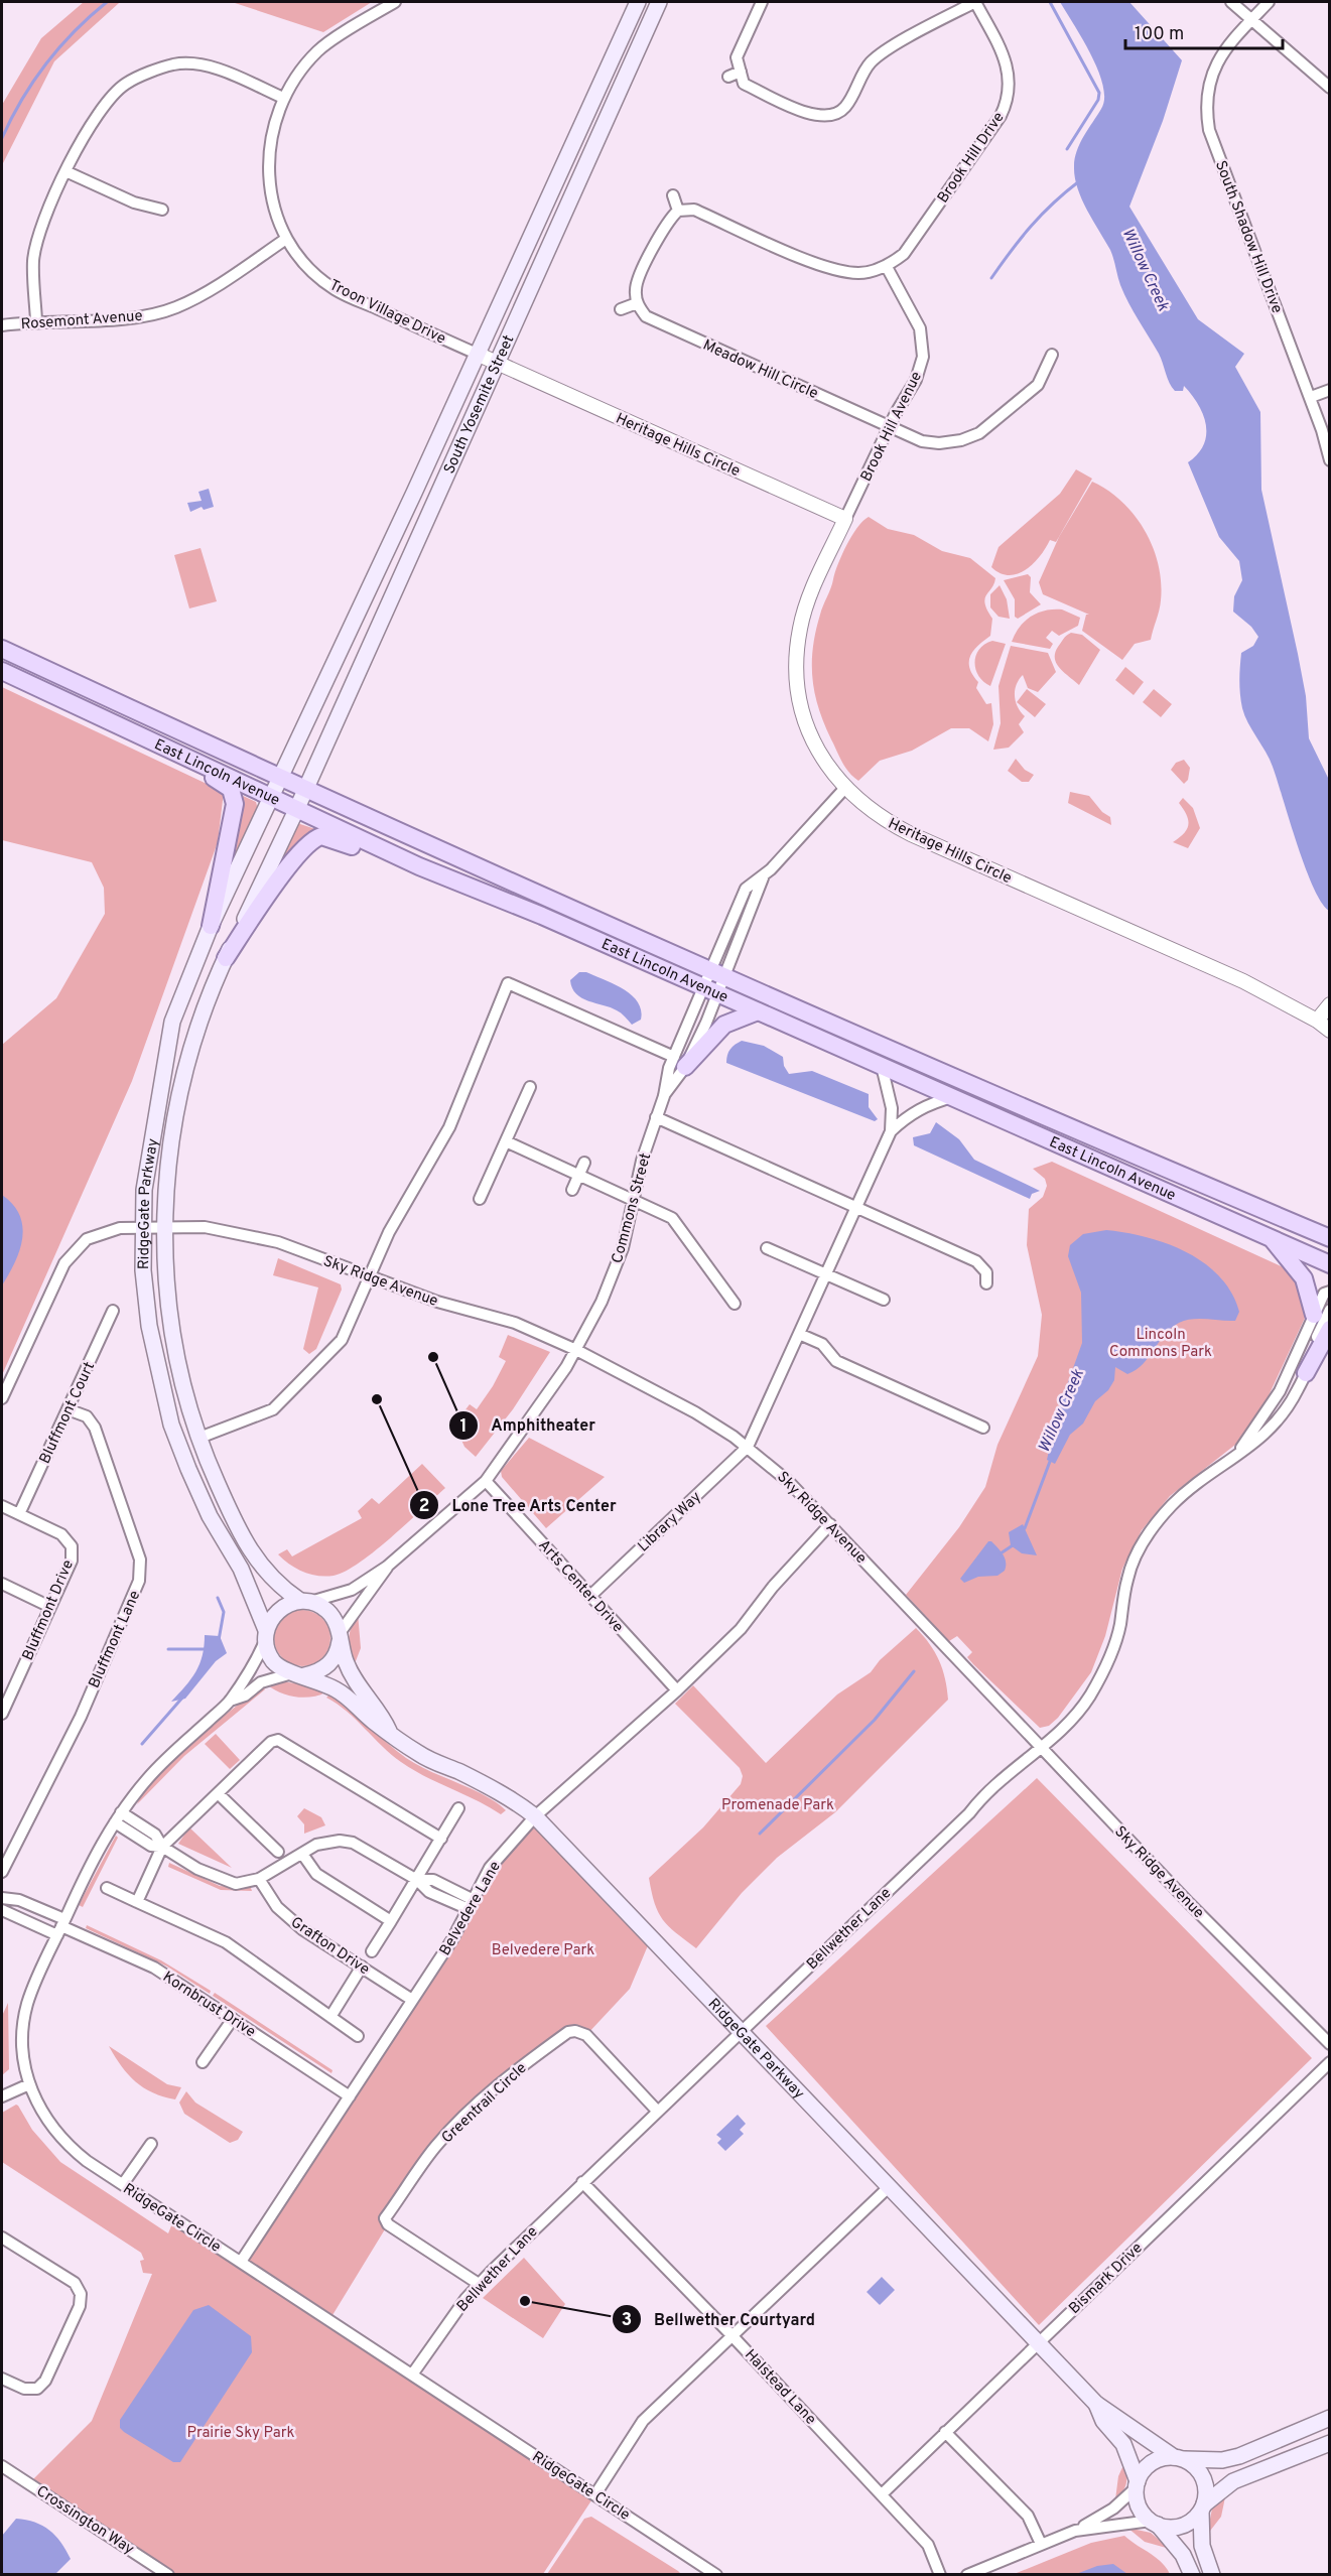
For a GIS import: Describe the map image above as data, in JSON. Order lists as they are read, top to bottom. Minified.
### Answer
{"streets":{"main road":["South Yosemite Street","East Lincoln Avenue","RidgeGate Parkway"],"street":["Brook Hill Drive","South Shadow Hill Drive","Troon Village Drive","Rosemont Avenue","Meadow Hill Circle","Brook Hill Avenue","Heritage Hills Circle","Commons Street","Sky Ridge Avenue","Bluffmont Court","Library Way","Arts Center Drive","Bluffmont Drive","Bluffmont Lane","Belvedere Lane","Bellwether Lane","Grafton Drive","Kornbrust Drive","Greentrail Circle","RidgeGate Circle","Bismark Drive","Halstead Lane","Crossington Way"]},"crossings":[["Brook Hill Drive","Brook Hill Avenue"],["Troon Village Drive","Rosemont Avenue"],["Troon Village Drive","South Yosemite Street"],["Troon Village Drive","Heritage Hills Circle"],["Meadow Hill Circle","Brook Hill Avenue"],["South Yosemite Street","Heritage Hills Circle"],["South Yosemite Street","East Lincoln Avenue"],["South Yosemite Street","RidgeGate Parkway"],["Brook Hill Avenue","Heritage Hills Circle"],["Heritage Hills Circle","Commons Street"],["East Lincoln Avenue","RidgeGate Parkway"],["East Lincoln Avenue","Commons Street"],["RidgeGate Parkway","Commons Street"],["RidgeGate Parkway","Sky Ridge Avenue"],["RidgeGate Parkway","Belvedere Lane"],["RidgeGate Parkway","Bellwether Lane"],["RidgeGate Parkway","RidgeGate Circle"],["RidgeGate Parkway","Bismark Drive"],["Commons Street","Sky Ridge Avenue"],["Commons Street","Arts Center Drive"],["Commons Street","RidgeGate Circle"],["Sky Ridge Avenue","Library Way"],["Sky Ridge Avenue","Belvedere Lane"],["Sky Ridge Avenue","Bellwether Lane"],["Bluffmont Court","Bluffmont Drive"],["Bluffmont Court","Bluffmont Lane"],["Library Way","Arts Center Drive"],["Arts Center Drive","Belvedere Lane"],["Belvedere Lane","Grafton Drive"],["Belvedere Lane","Kornbrust Drive"],["Belvedere Lane","RidgeGate Circle"],["Bellwether Lane","Greentrail Circle"],["Bellwether Lane","RidgeGate Circle"],["Bellwether Lane","Halstead Lane"],["Kornbrust Drive","RidgeGate Circle"],["Bismark Drive","Halstead Lane"]],"water":["Willow Creek"],"parks":["Lincoln Commons Park","Promenade Park","Belvedere Park","Prairie Sky Park"],"places":["Amphitheater","Lone Tree Arts Center","Bellwether Courtyard"],"scale_bar":"100 m"}
